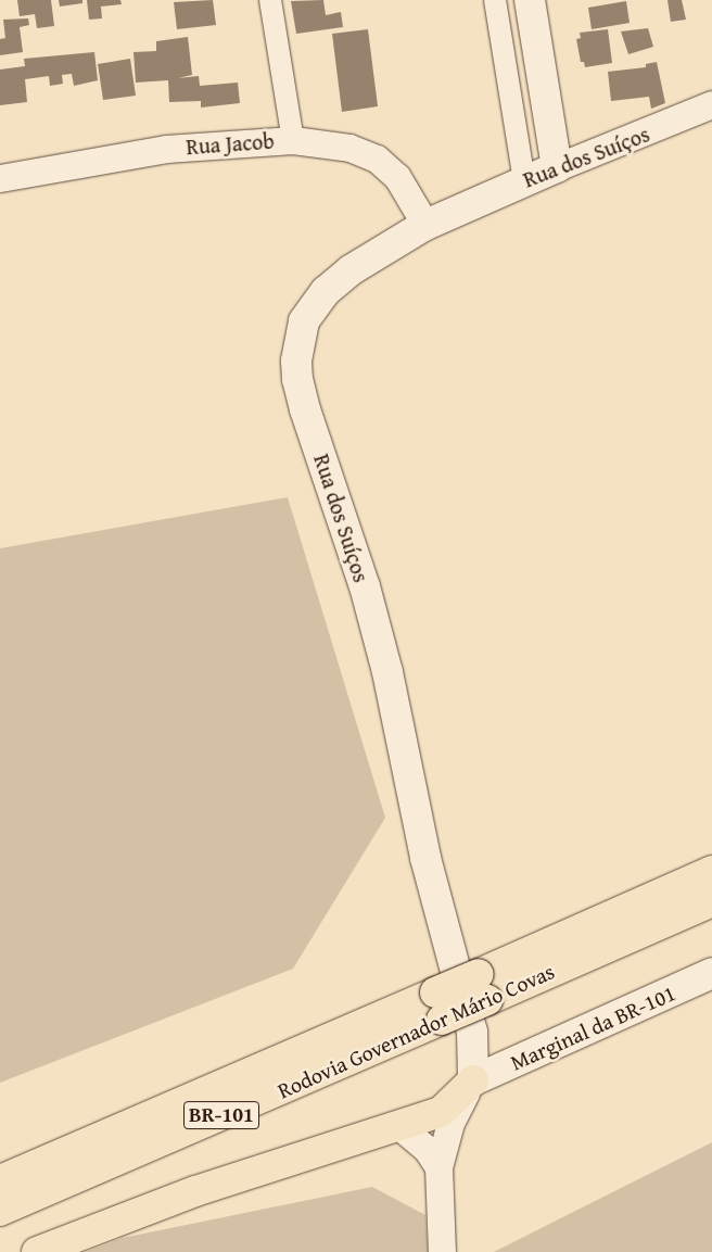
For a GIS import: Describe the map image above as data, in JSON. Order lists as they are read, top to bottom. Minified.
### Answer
{"streets":{"highway":["Rodovia Governador Mário Covas","BR-101"],"main road":["Rua dos Suíços","Marginal da BR-101"],"street":["Rua Jacob"]},"crossings":[["Rua Jacob","Rua dos Suíços"],["Rua dos Suíços","Marginal da BR-101"]]}
